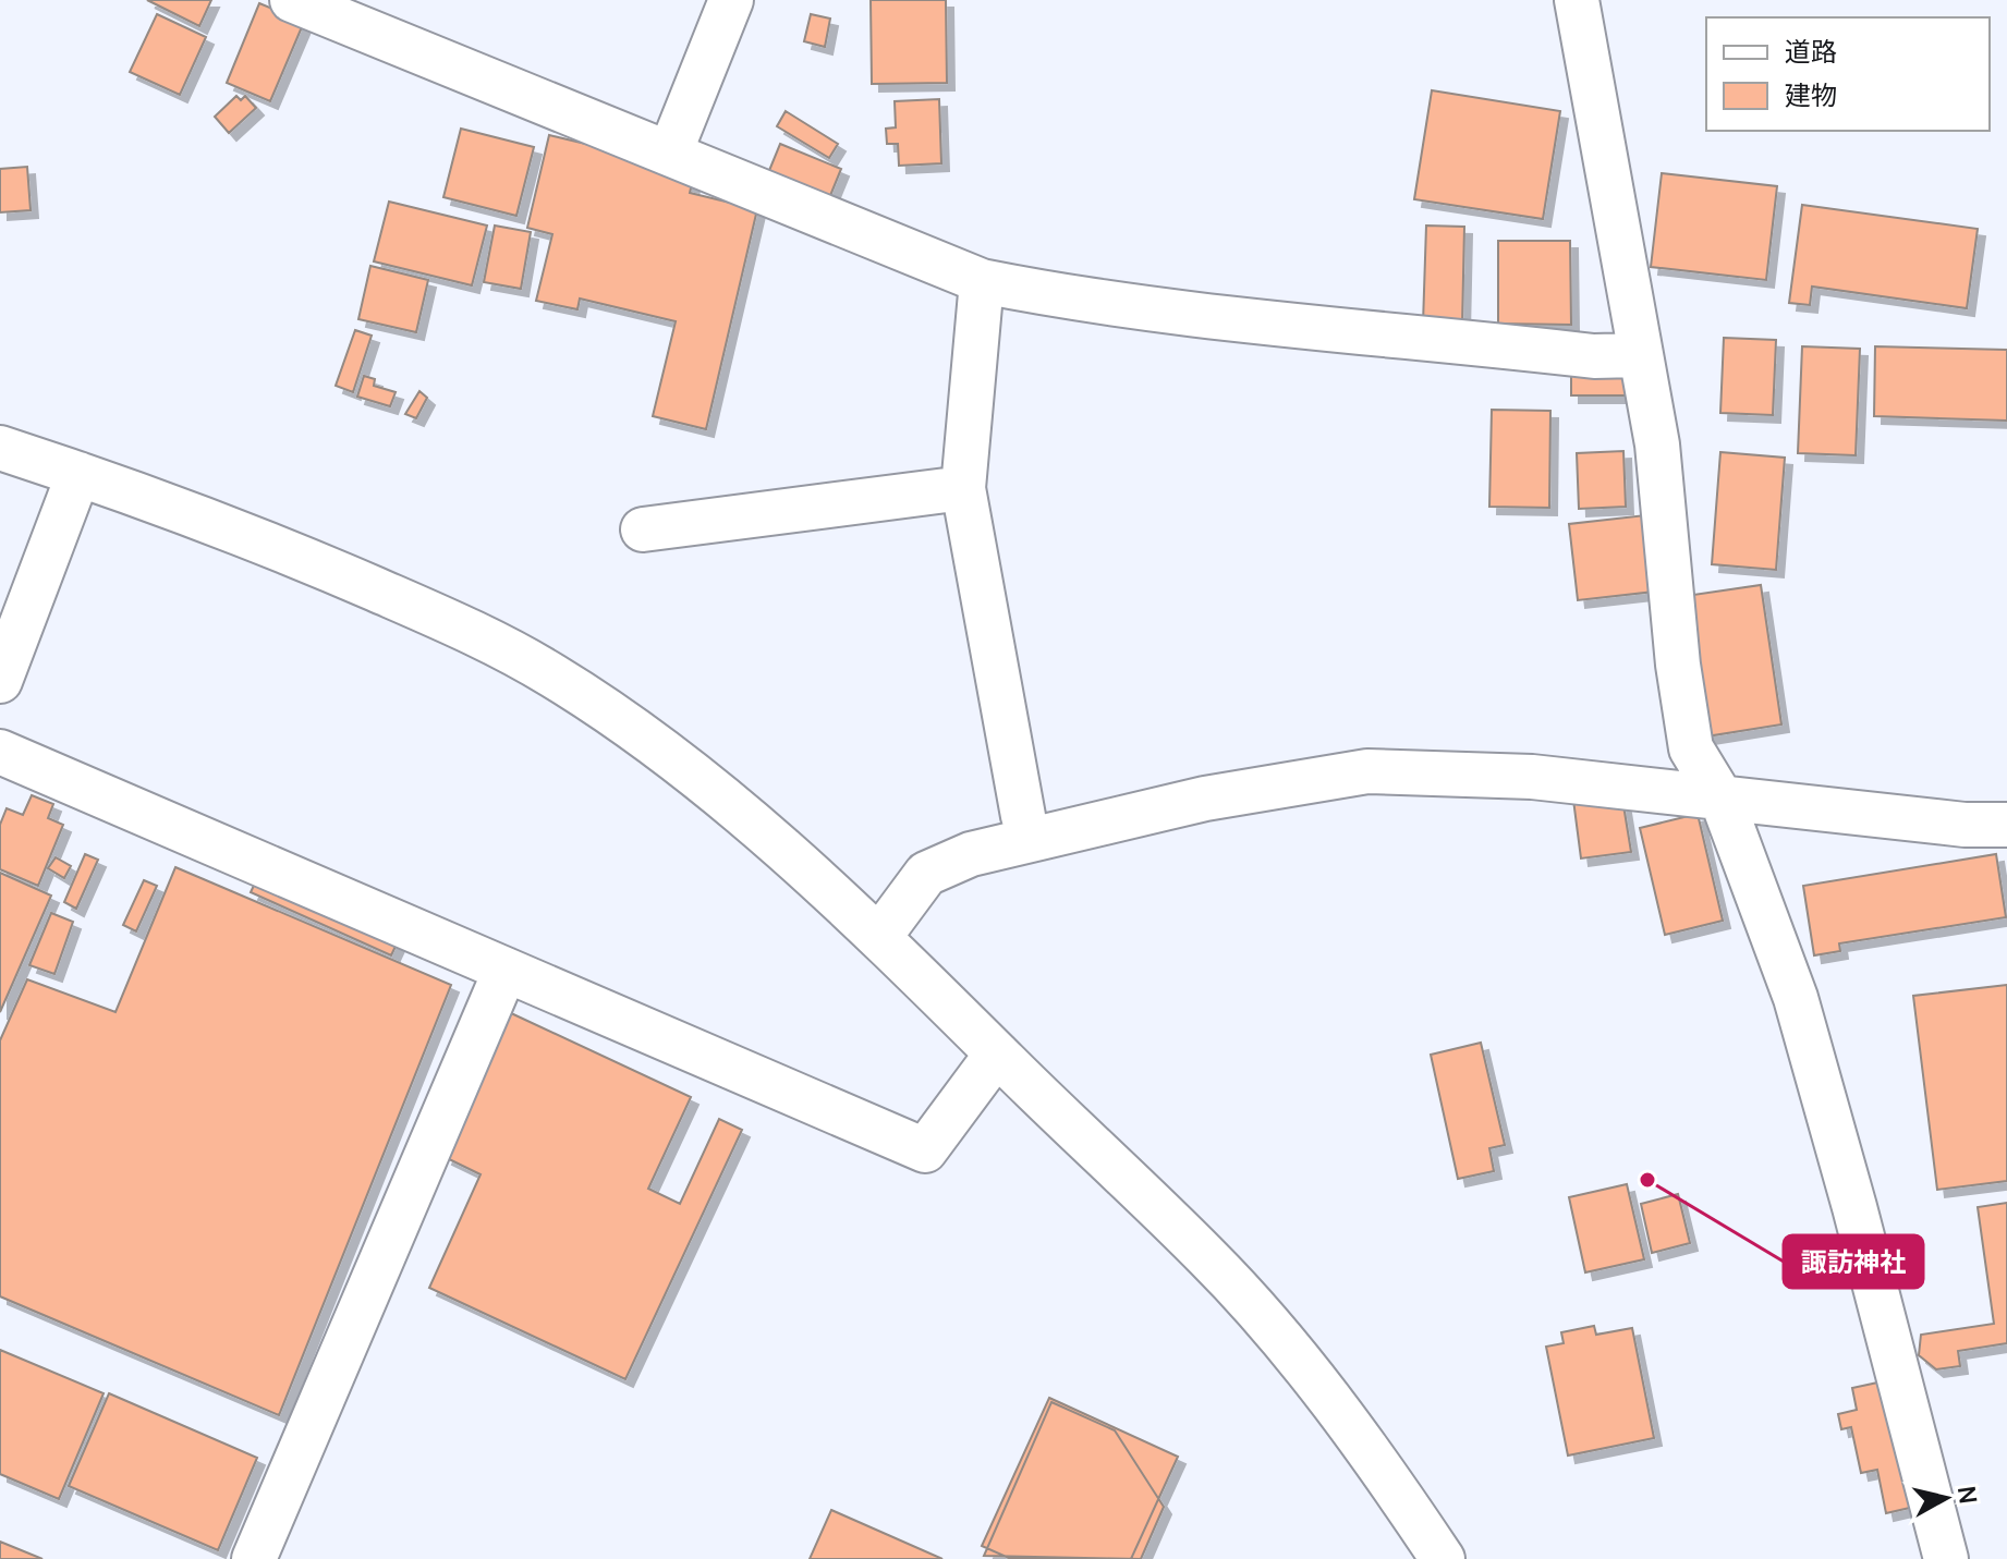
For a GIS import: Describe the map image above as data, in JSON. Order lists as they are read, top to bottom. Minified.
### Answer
{"places":["諏訪神社"],"legend":["道路","建物"],"north":"right"}
